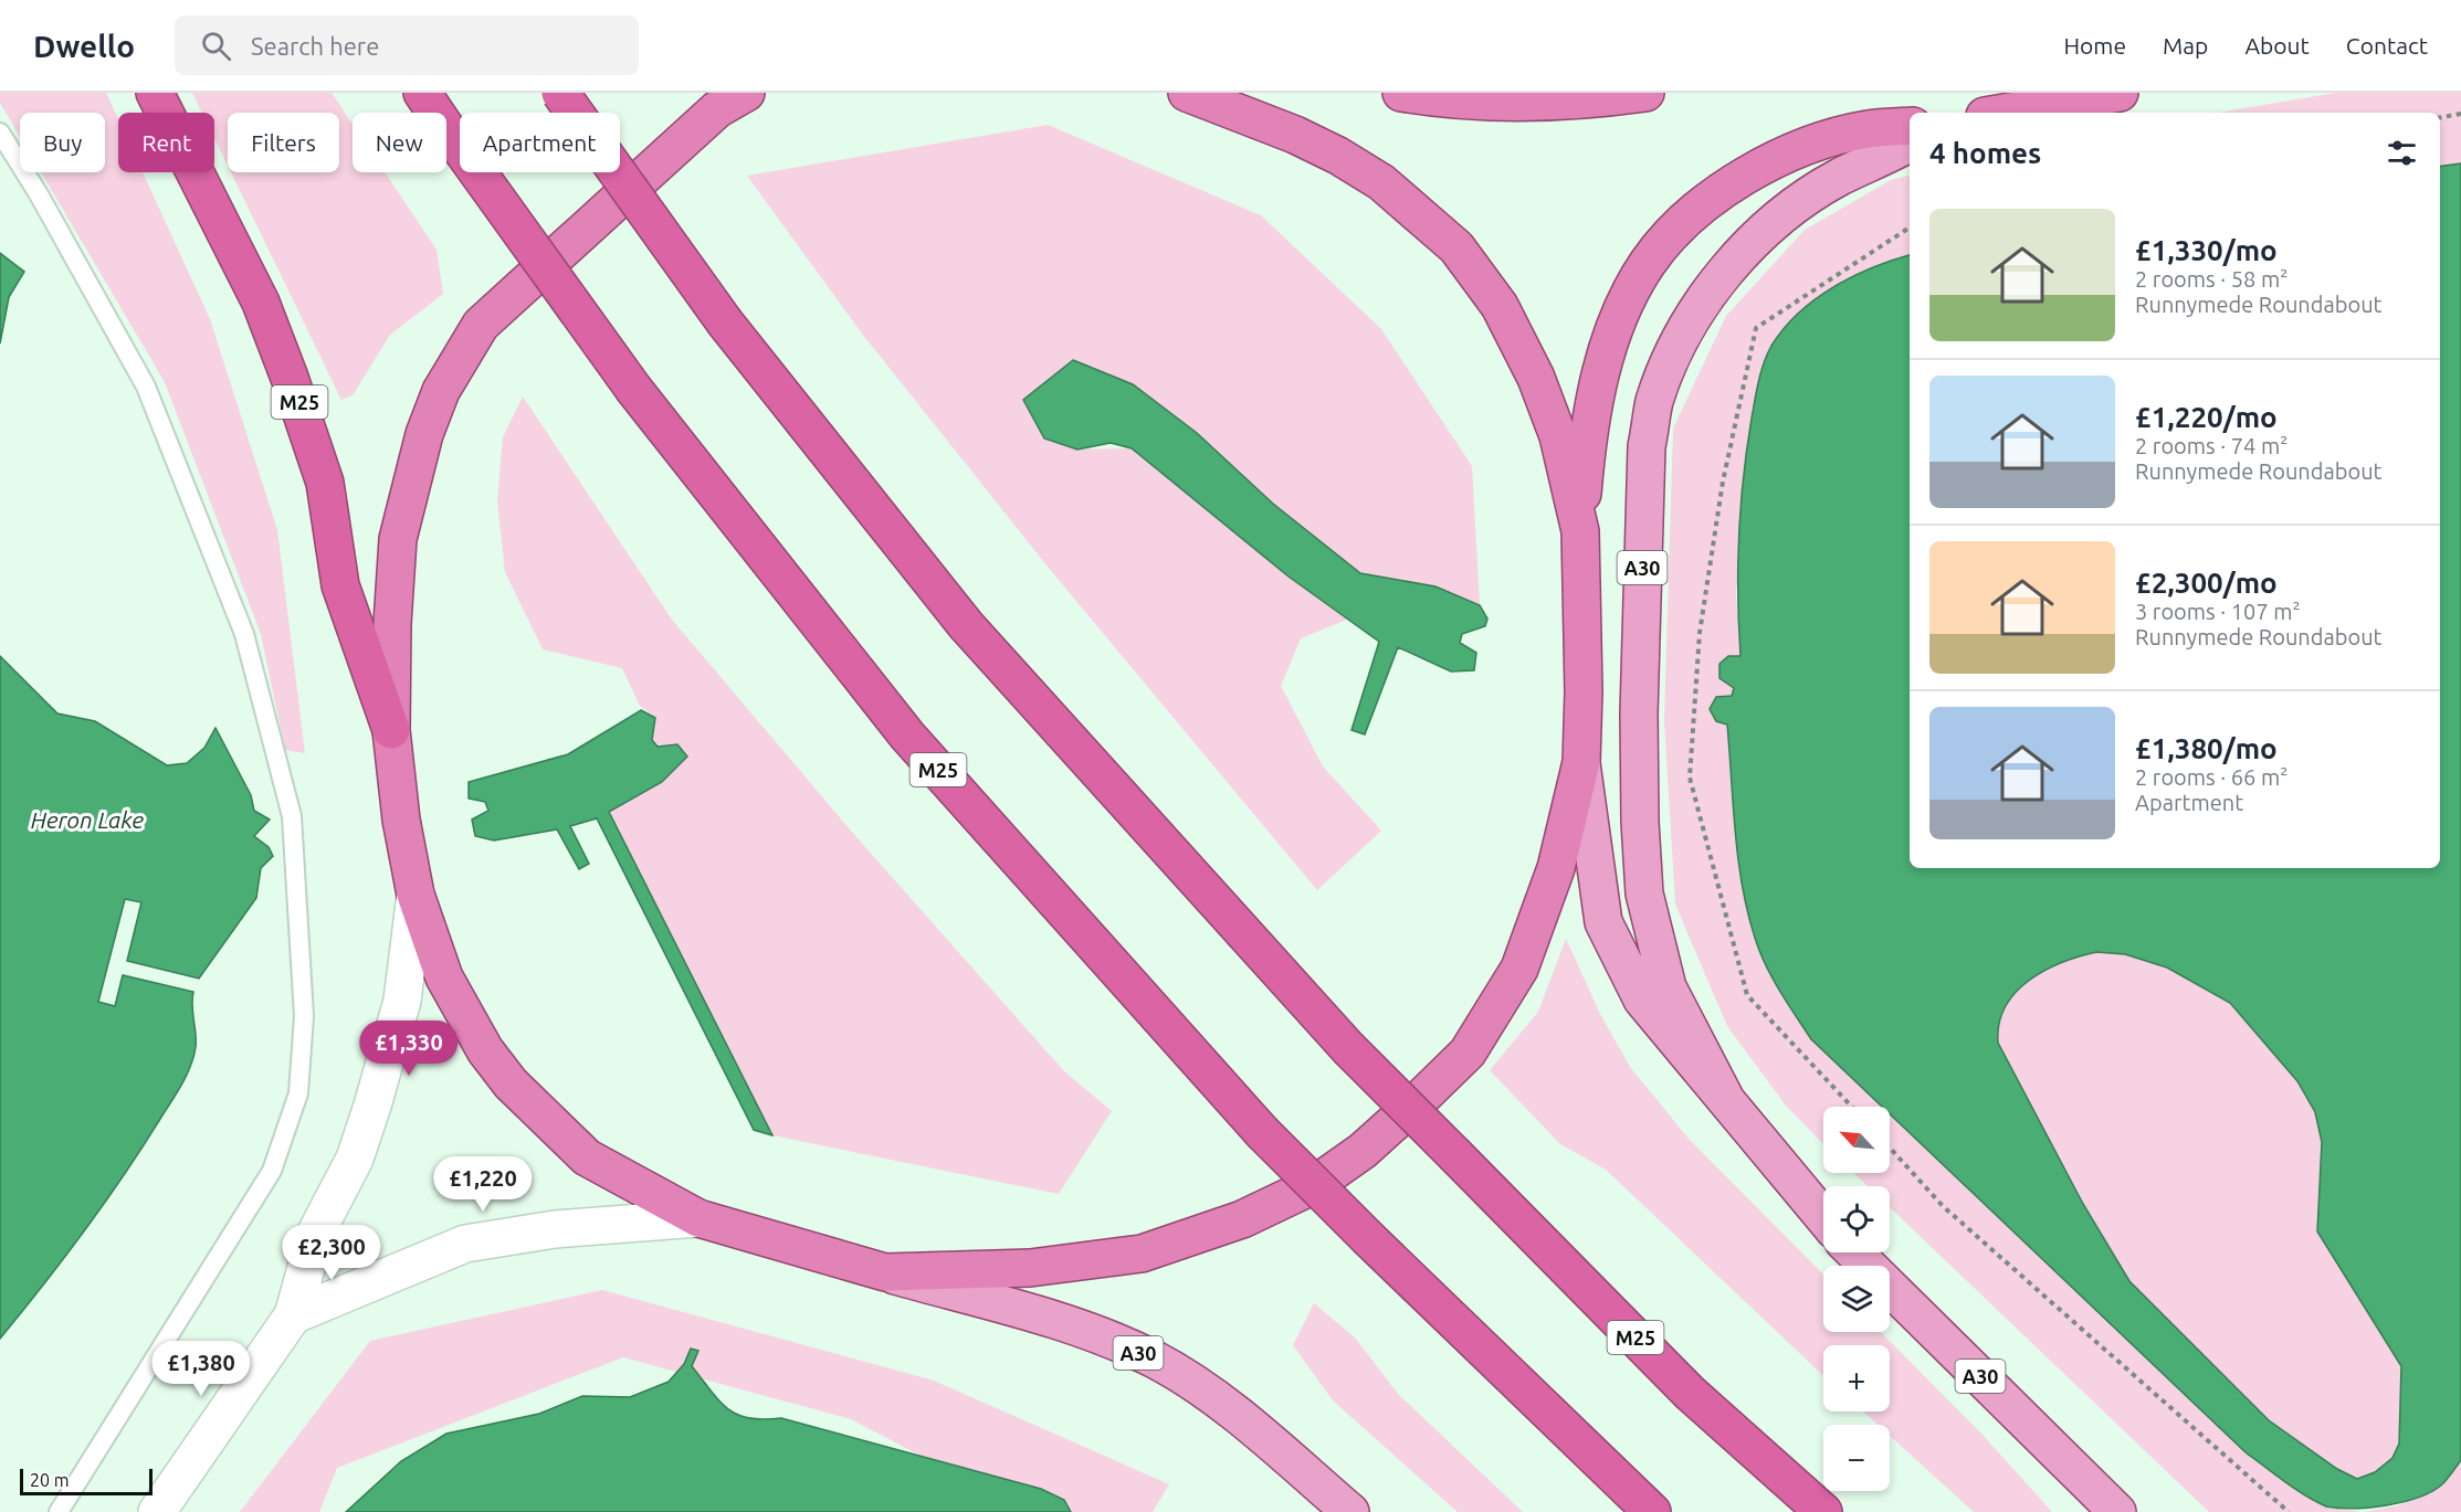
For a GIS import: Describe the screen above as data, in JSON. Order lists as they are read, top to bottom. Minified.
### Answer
{"streets":{"highway":["M25"],"main road":["A30"]},"water":["Heron Lake"],"scale_bar":"20 m","north":"top left","page":{"header":"Dwello","search":"Search here","nav":["Home","Map","About","Contact"],"chip":["Buy","Rent","Filters","New","Apartment"],"heading":"4 homes","list":[{"name":"£1,330/mo","note":"2 rooms · 58 m² · Runnymede Roundabout"},{"name":"£1,220/mo","note":"2 rooms · 74 m² · Runnymede Roundabout"},{"name":"£2,300/mo","note":"3 rooms · 107 m² · Runnymede Roundabout"},{"name":"£1,380/mo","note":"2 rooms · 66 m² · Apartment"}],"price":["£1,330","£1,220","£2,300","£1,380"],"map_buttons":["+","−"],"scale":"20 m"}}
